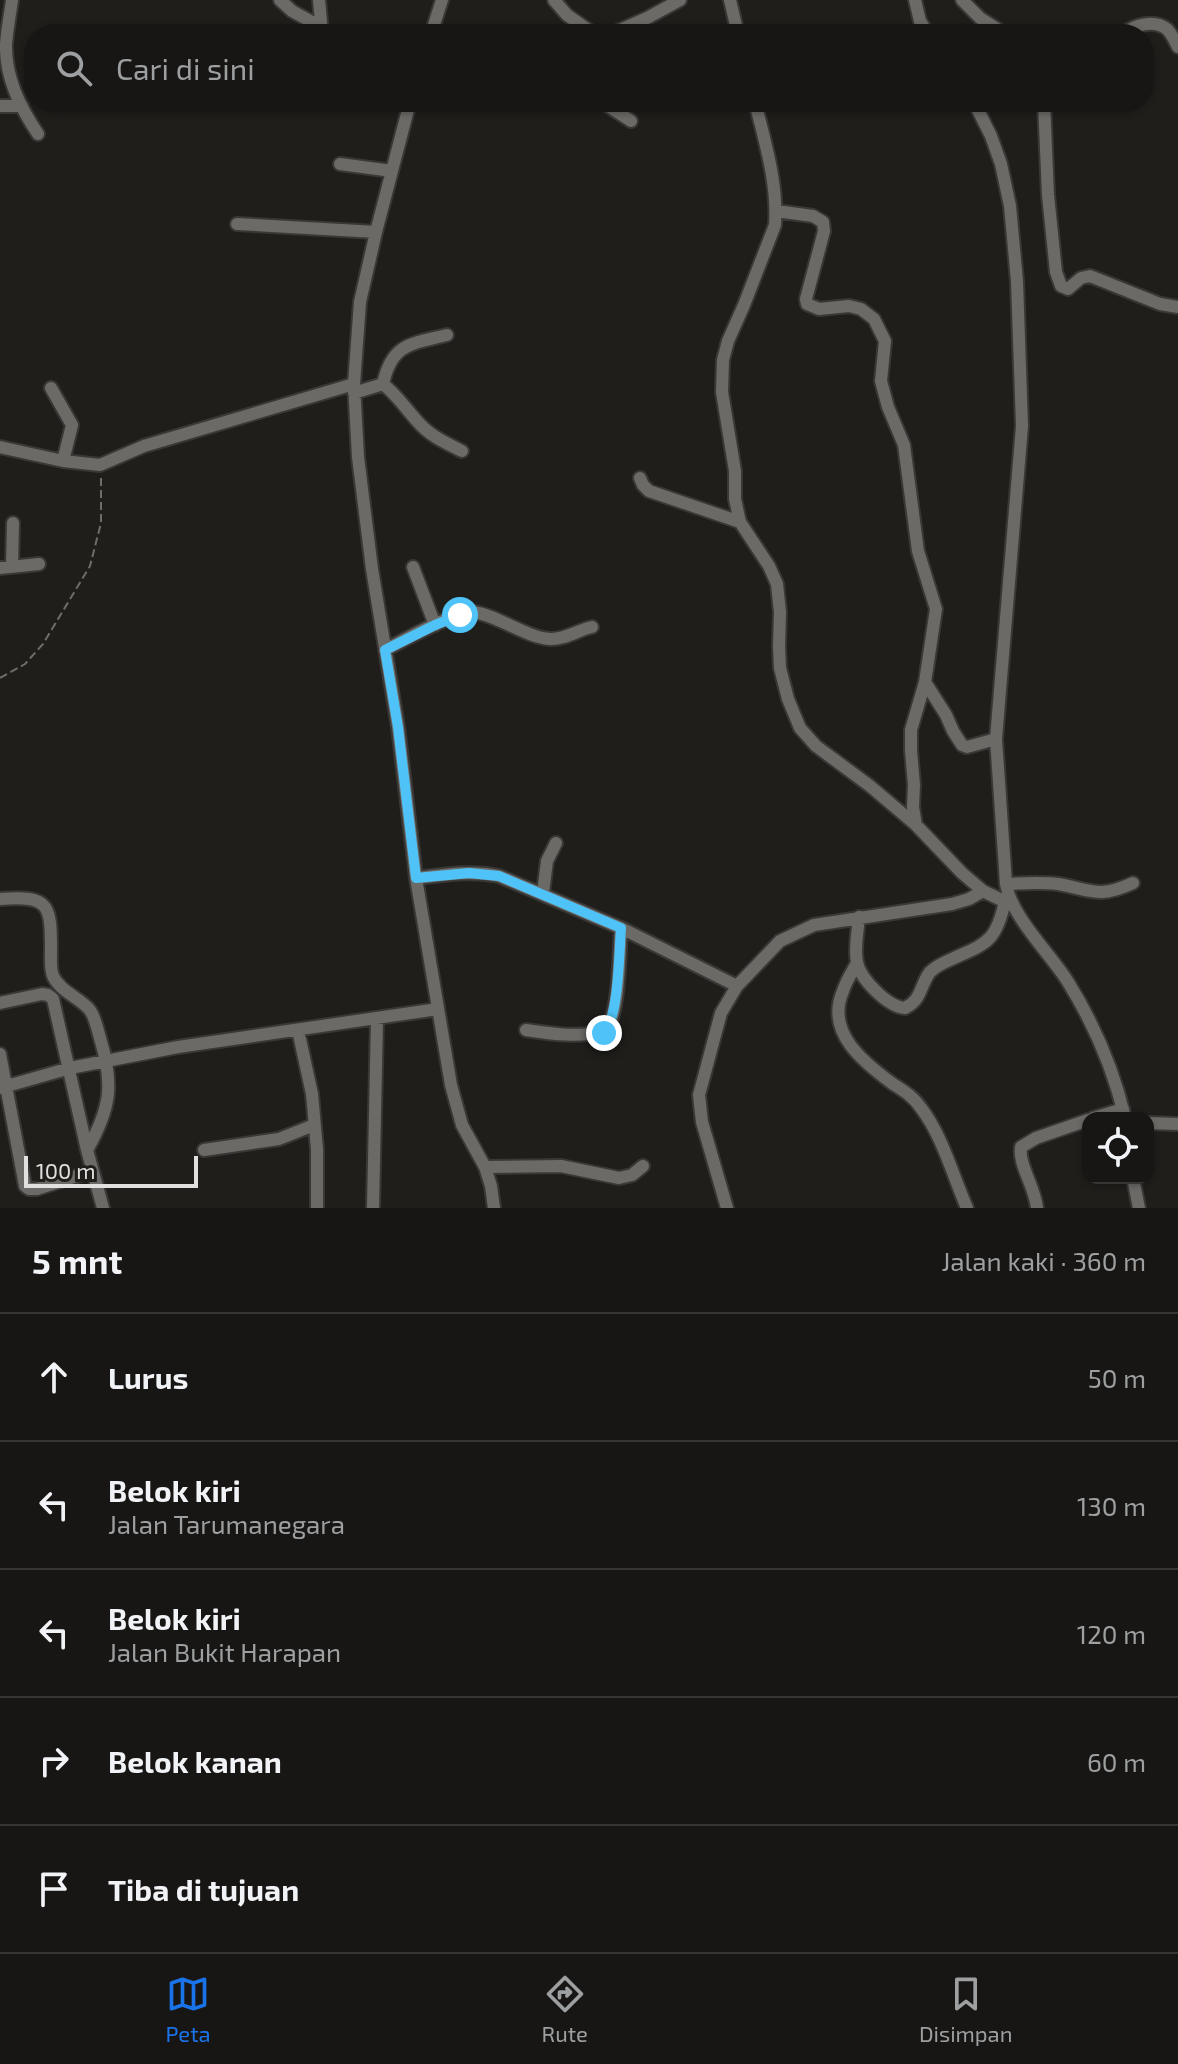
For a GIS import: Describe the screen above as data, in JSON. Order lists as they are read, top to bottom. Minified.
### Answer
{"scale_bar":"100 m","page":{"search":"Cari di sini","scale":"100 m","heading":["5 mnt","Jalan kaki · 360 m"],"list":[["Lurus","50 m"],["Belok kiri","Jalan Tarumanegara","130 m"],["Belok kiri","Jalan Bukit Harapan","120 m"],["Belok kanan","60 m"],"Tiba di tujuan"],"nav":["Peta","Rute","Disimpan"]}}
